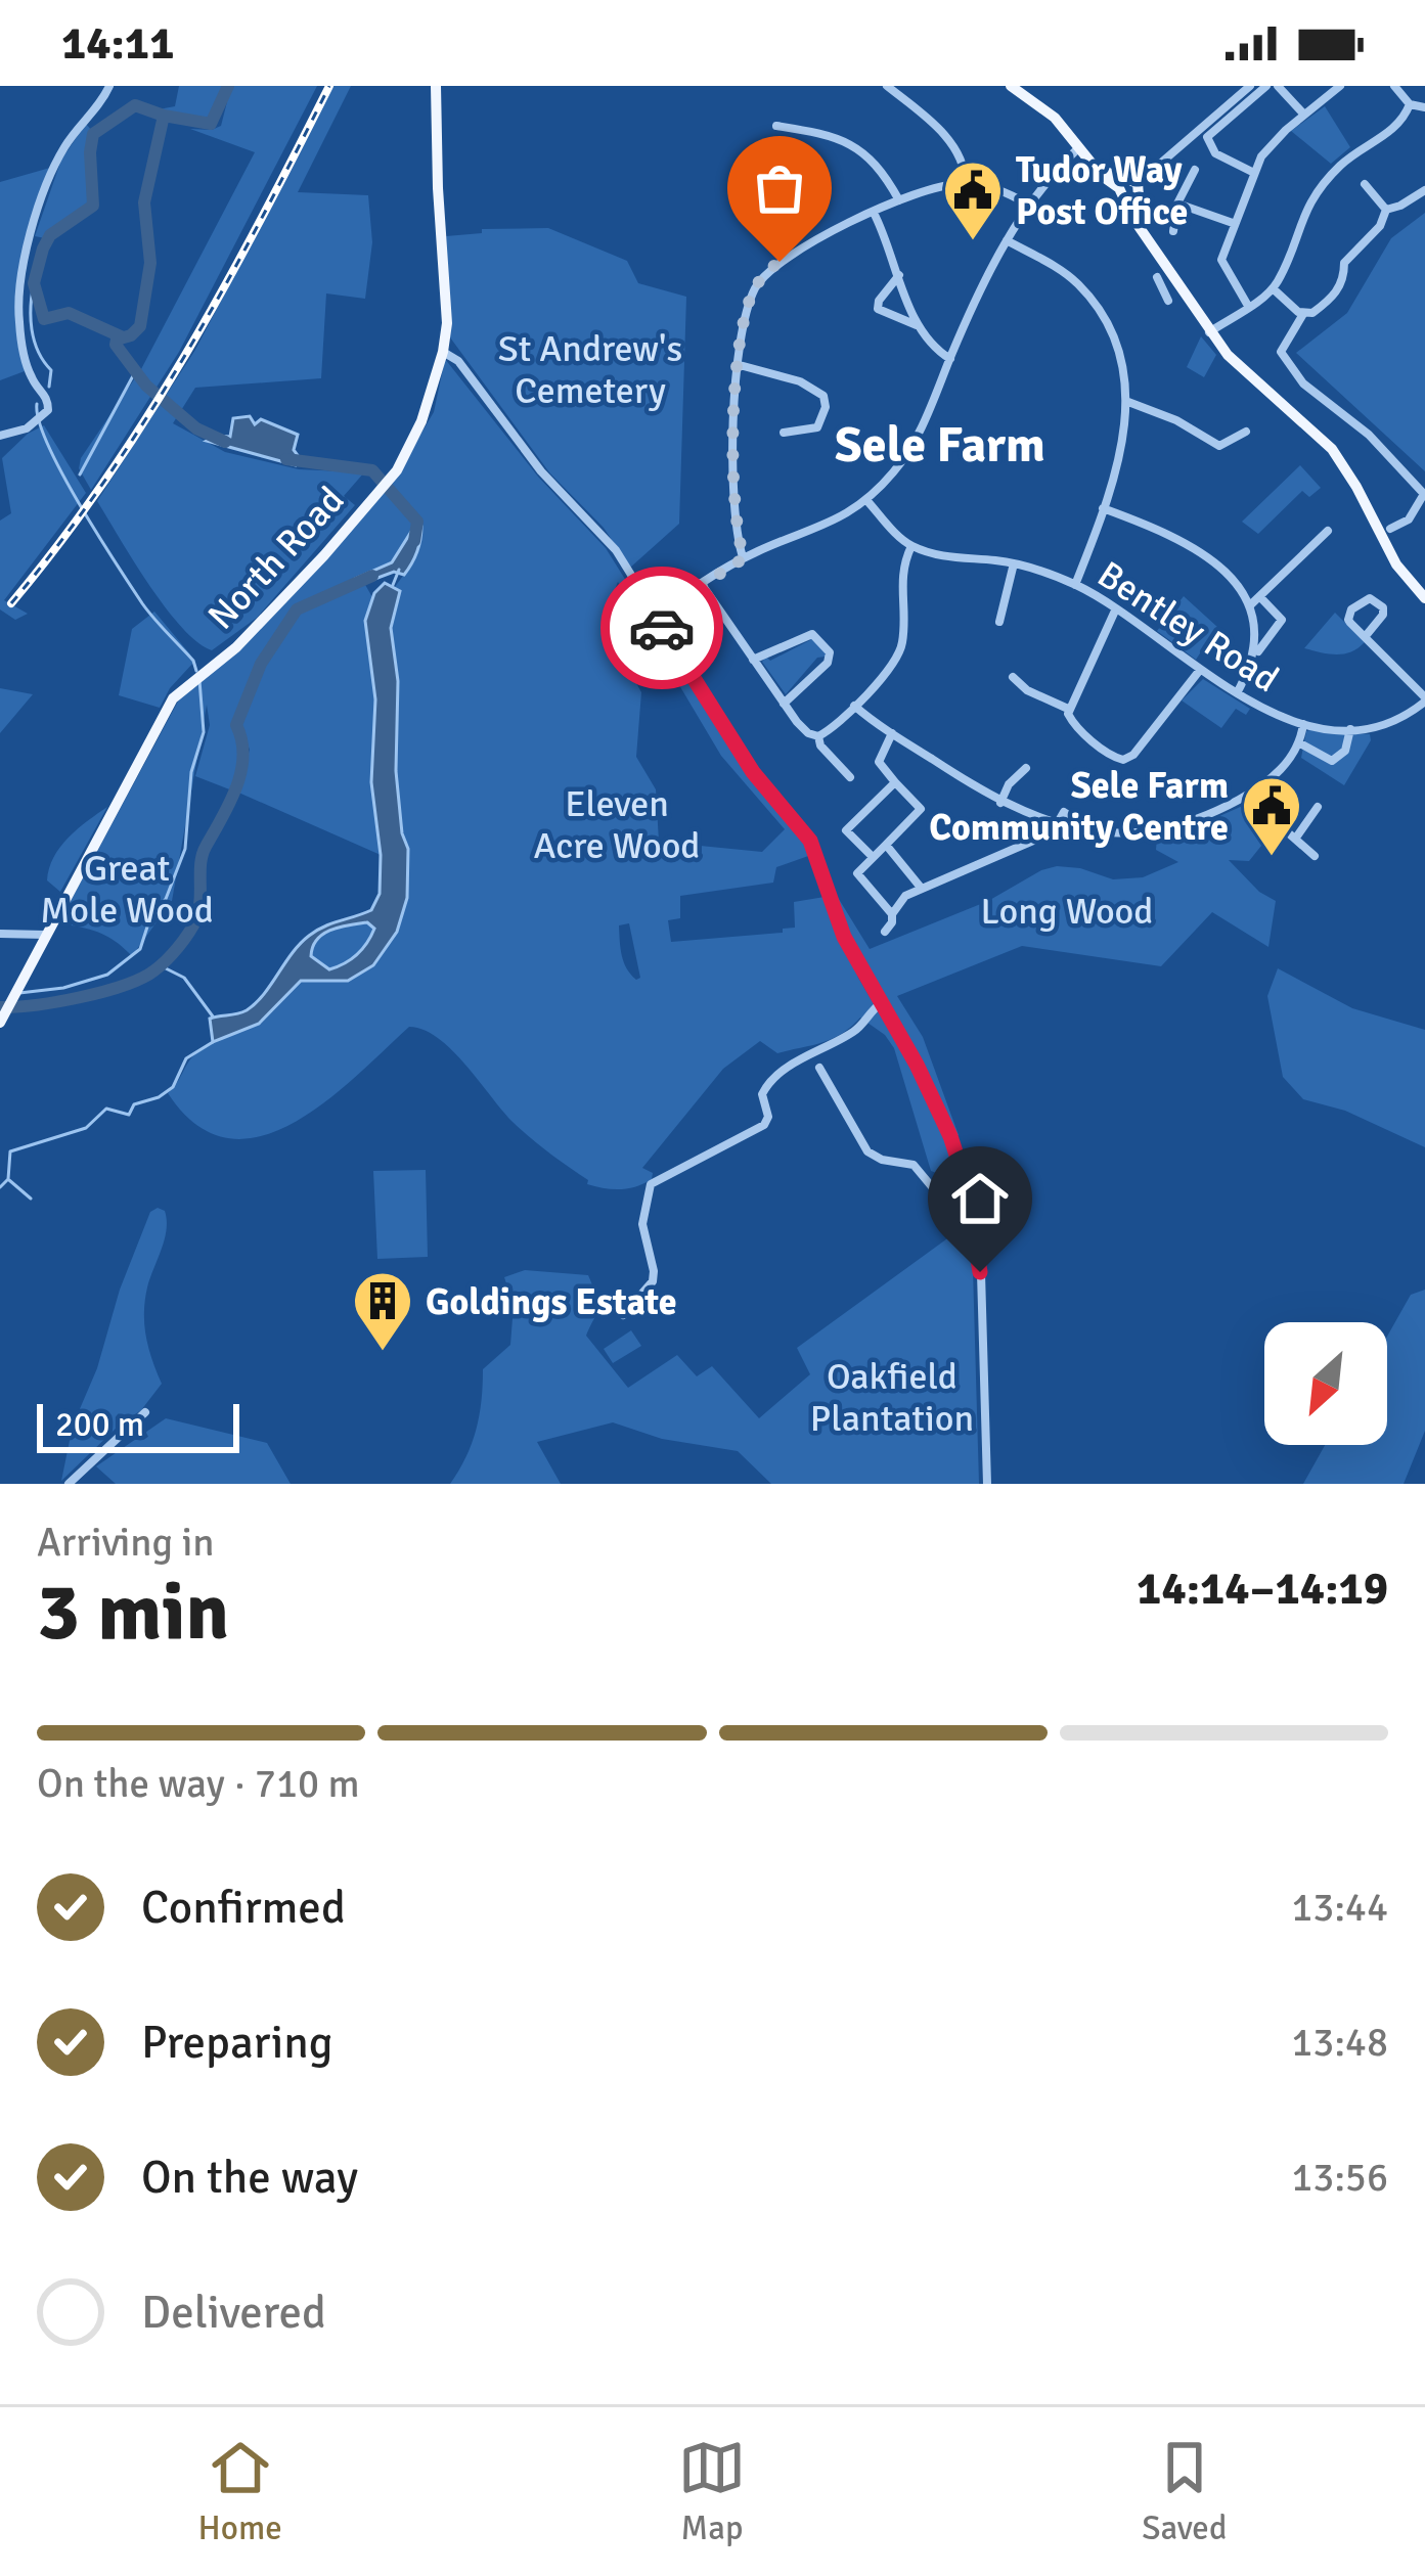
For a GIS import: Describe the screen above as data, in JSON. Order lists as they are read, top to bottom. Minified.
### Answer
{"streets":{"main road":["North Road"],"street":["Bentley Road"]},"districts":["Sele Farm"],"parks":["St Andrew's Cemetery","Eleven Acre Wood","Great Mole Wood","Long Wood","Oakfield Plantation"],"places":{"public building":["Tudor Way Post Office","Sele Farm Community Centre"],"building":["Goldings Estate"]},"scale_bar":"200 m","north":"bottom left","page":{"status":"14:11","scale":"200 m","heading":["3 min","Arriving in","14:14–14:19"],"bar":"On the way · 710 m","list":[["Confirmed","13:44"],["Preparing","13:48"],["On the way","13:56"],"Delivered"],"tabs":["Home","Map","Saved"]}}
